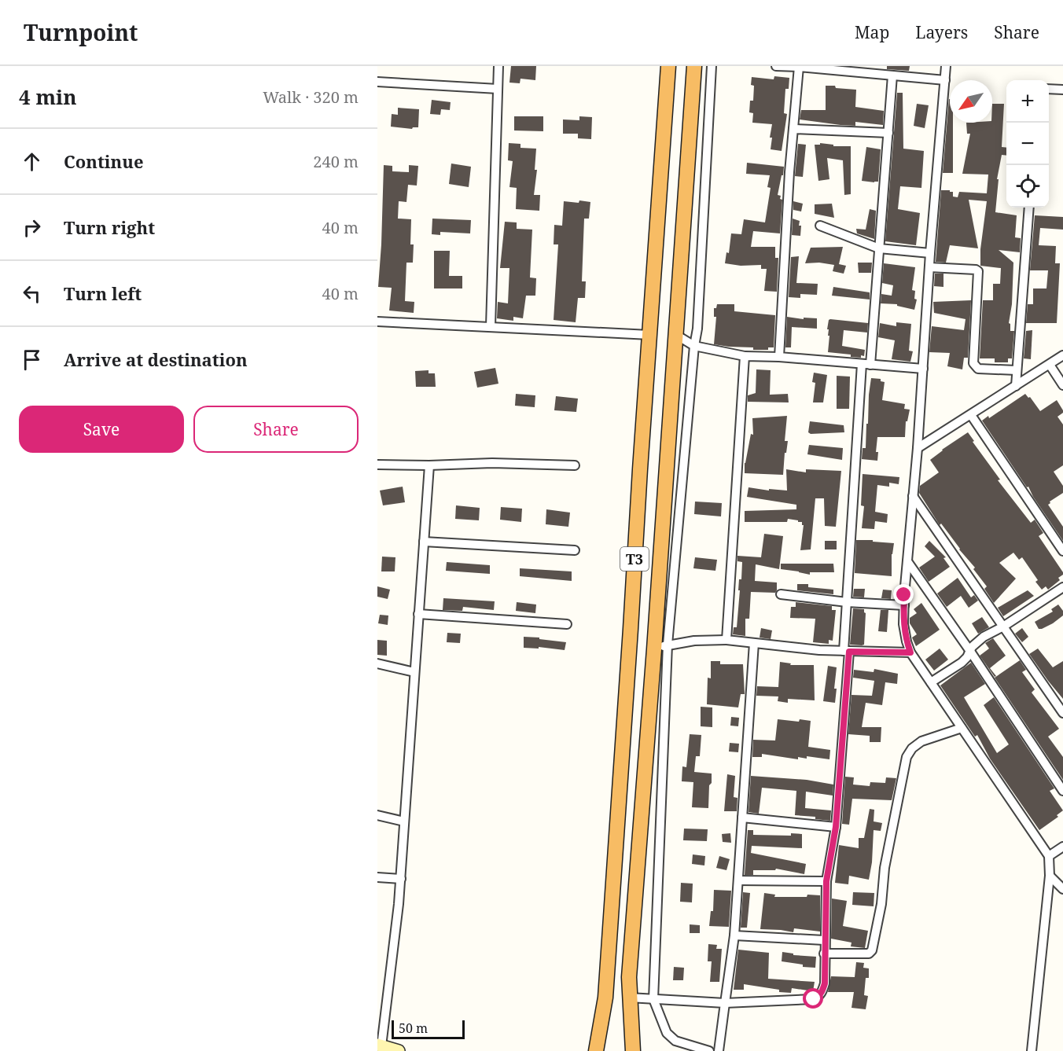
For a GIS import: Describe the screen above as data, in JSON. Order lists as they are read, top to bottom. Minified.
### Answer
{"streets":{"highway":["T3"]},"scale_bar":"50 m","north":"bottom left","page":{"header":"Turnpoint","nav":["Map","Layers","Share"],"heading":["4 min","Walk · 320 m"],"map_buttons":["+","−"],"list":[["Continue","240 m"],["Turn right","40 m"],["Turn left","40 m"],"Arrive at destination"],"buttons":["Save","Share"],"scale":"50 m"}}
